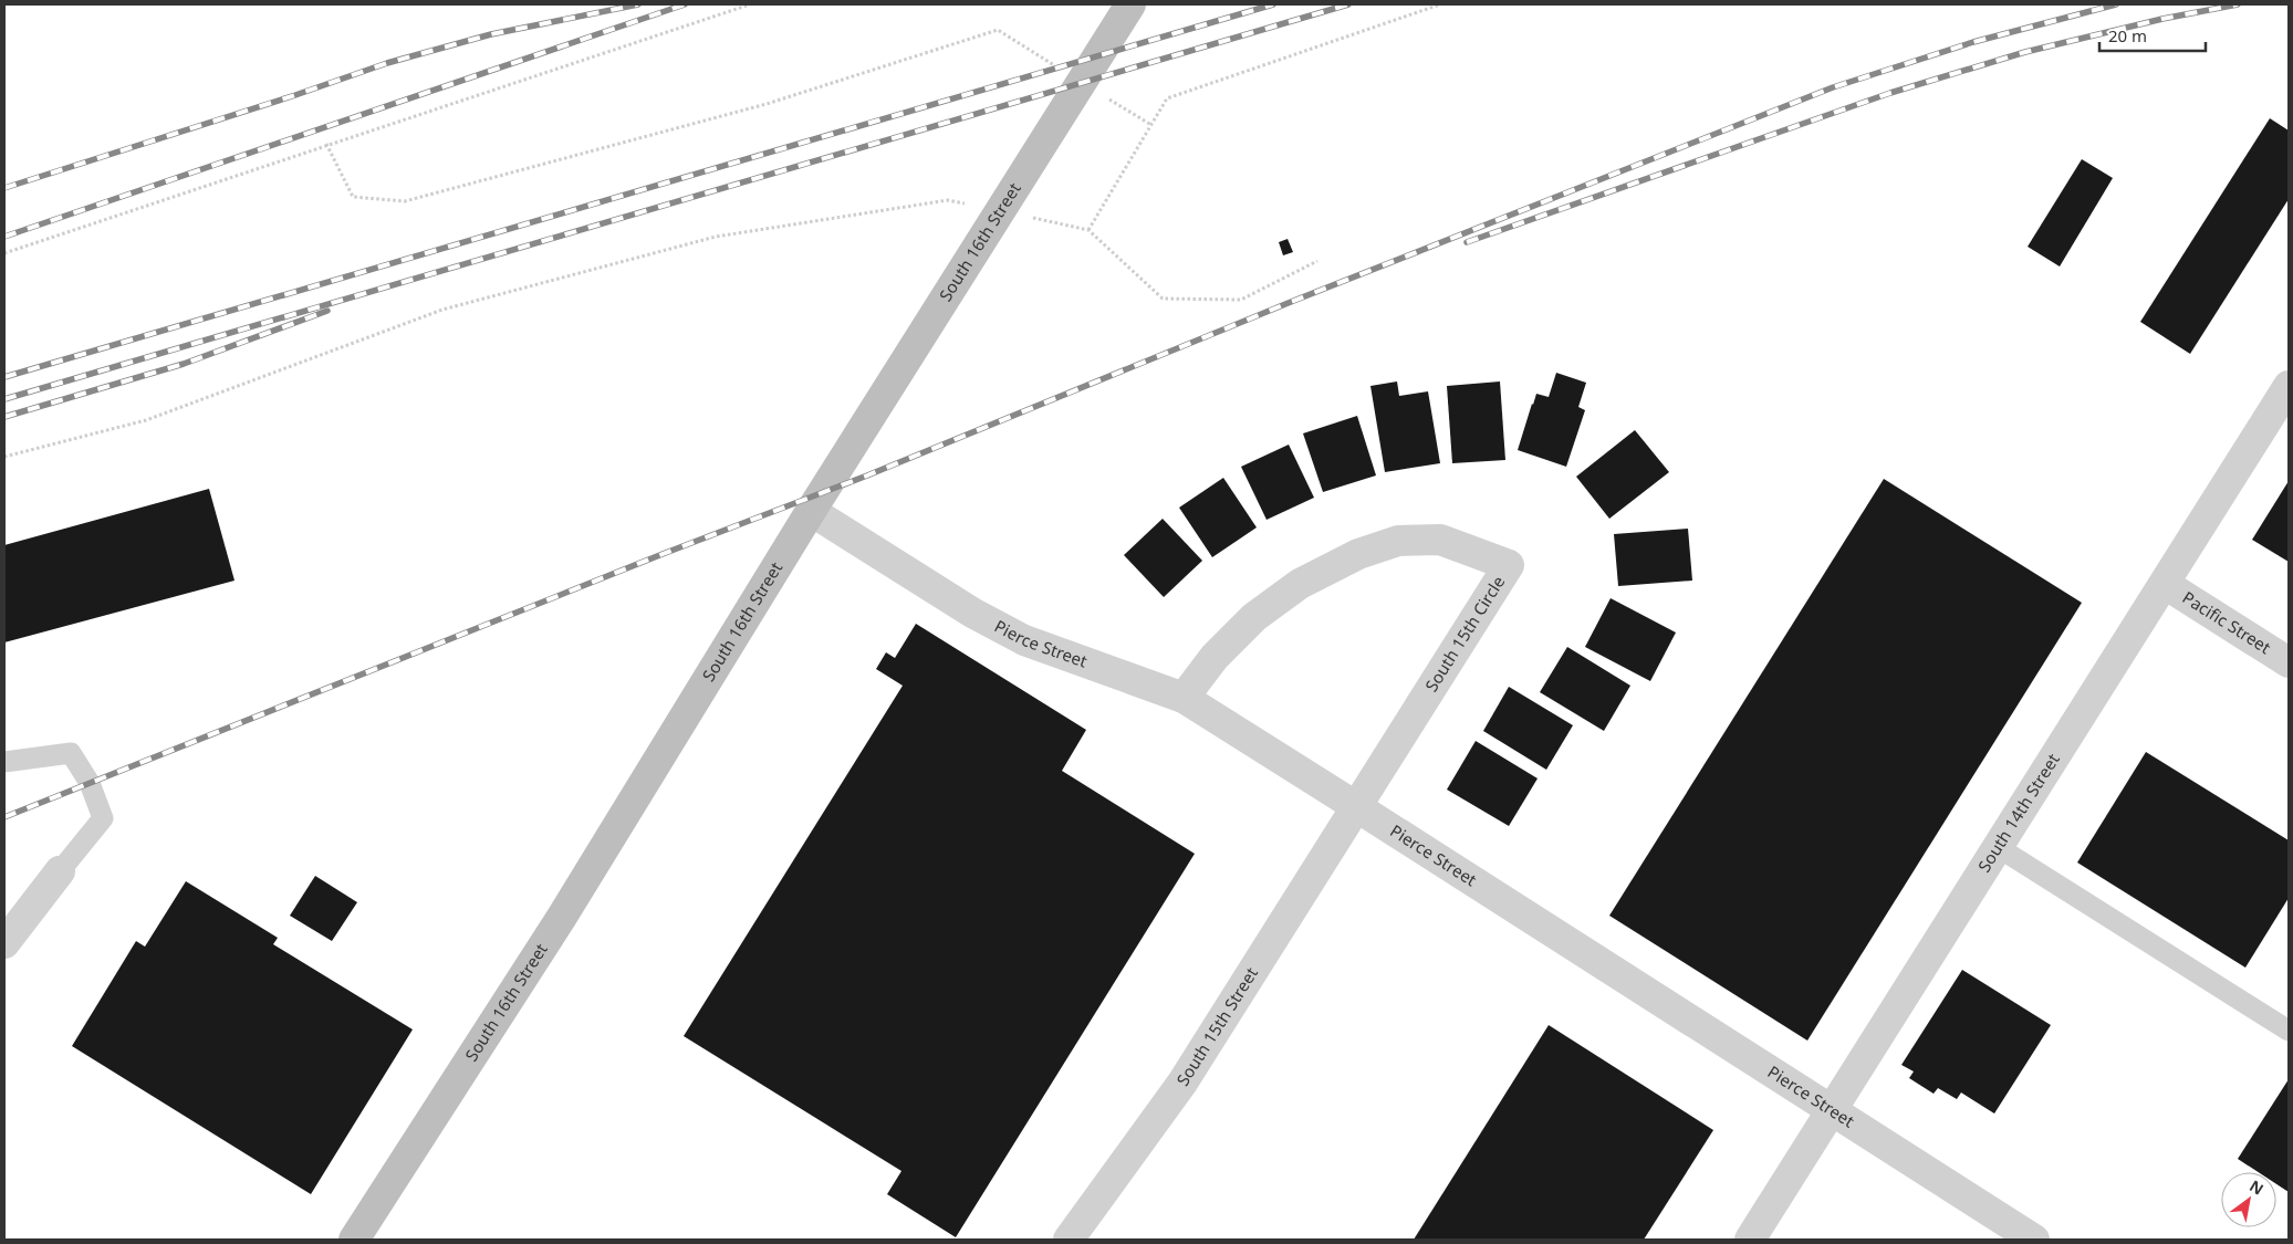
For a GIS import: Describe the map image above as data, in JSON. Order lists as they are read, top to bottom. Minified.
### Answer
{"streets":{"street":["South 16th Street","Pacific Street","South 15th Circle","Pierce Street","South 14th Street","South 15th Street"]},"crossings":[["South 16th Street","Pierce Street"],["Pacific Street","South 14th Street"],["South 15th Circle","Pierce Street"],["South 15th Circle","South 15th Street"],["Pierce Street","South 14th Street"],["Pierce Street","South 15th Street"]],"scale_bar":"20 m","north":"top right"}
